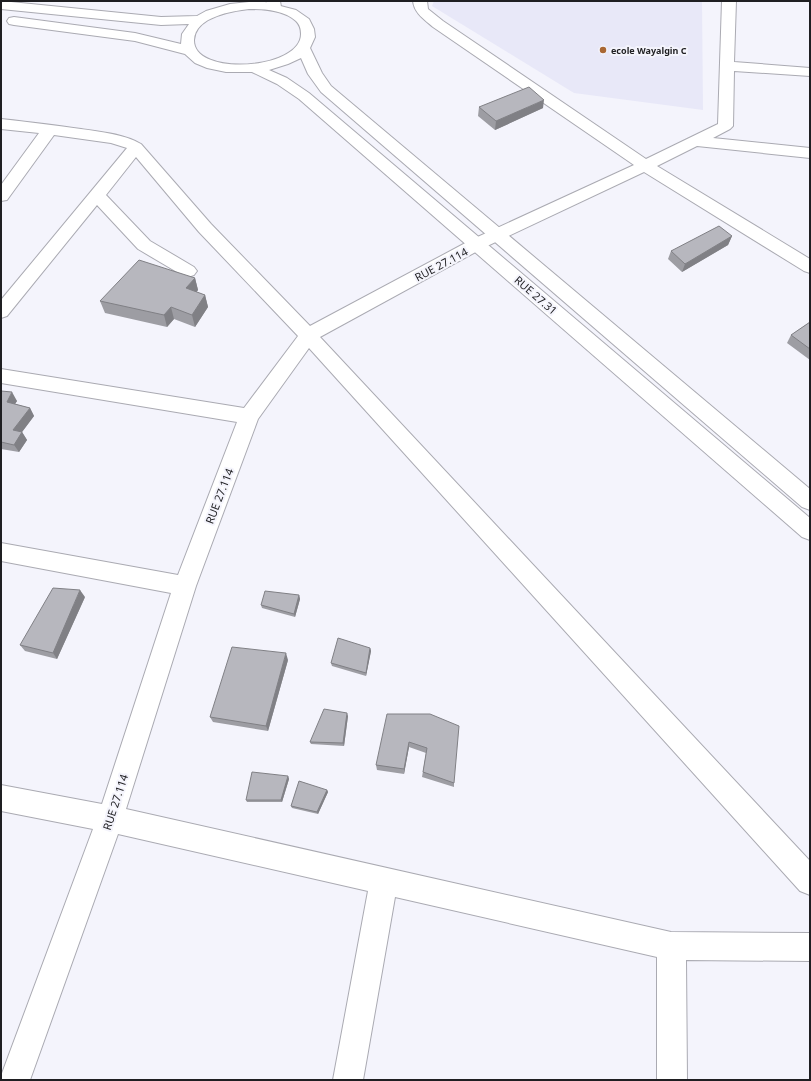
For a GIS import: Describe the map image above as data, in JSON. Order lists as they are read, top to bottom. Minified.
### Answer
{"streets":{"street":["RUE 27.114","RUE 27.31"]},"crossings":[["RUE 27.114","RUE 27.31"]],"places":["ecole Wayalgin C"]}
